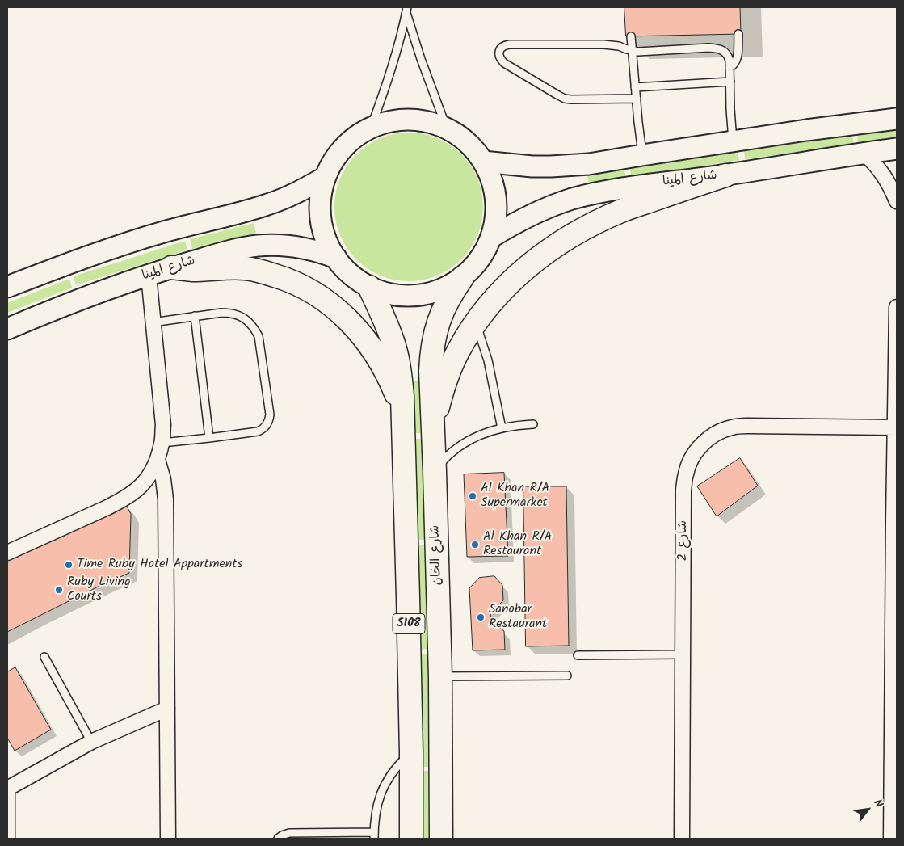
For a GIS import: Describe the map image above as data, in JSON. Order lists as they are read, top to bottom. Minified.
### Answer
{"streets":{"main road":["شارع المينا","شارع الخان","S108"],"street":["شارع 2"]},"places":["Al Khan R/A Supermarket","Al Khan R/A Restaurant","Time Ruby Hotel Appartments","Ruby Living Courts","Sanobar Restaurant"],"north":"top right"}
